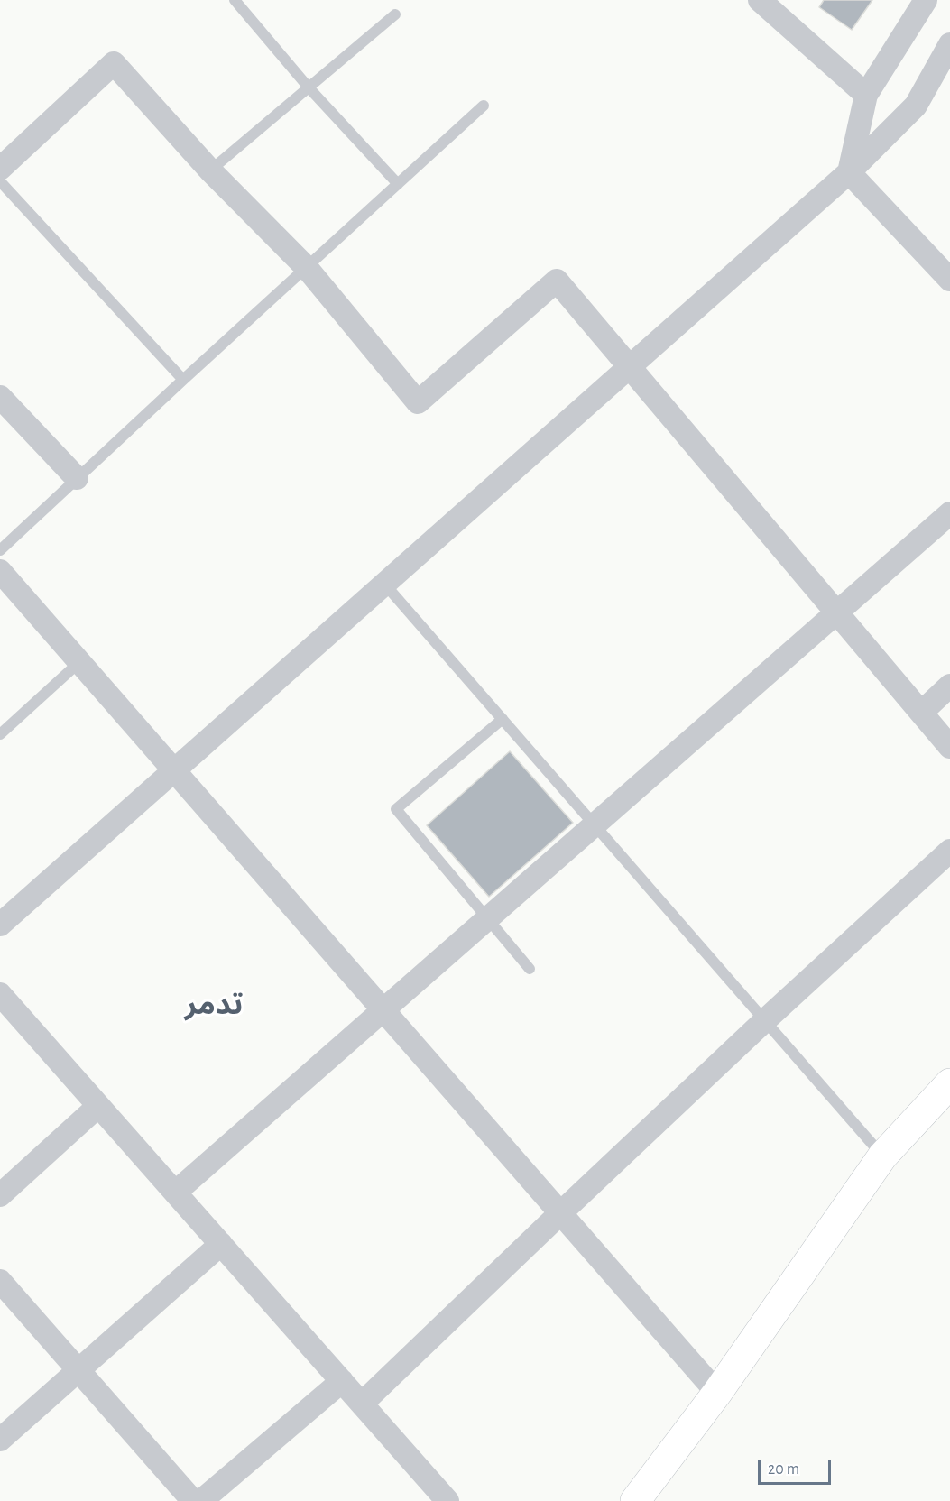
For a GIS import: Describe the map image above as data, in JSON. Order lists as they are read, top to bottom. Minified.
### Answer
{"districts":["تدمر"],"scale_bar":"20 m"}
